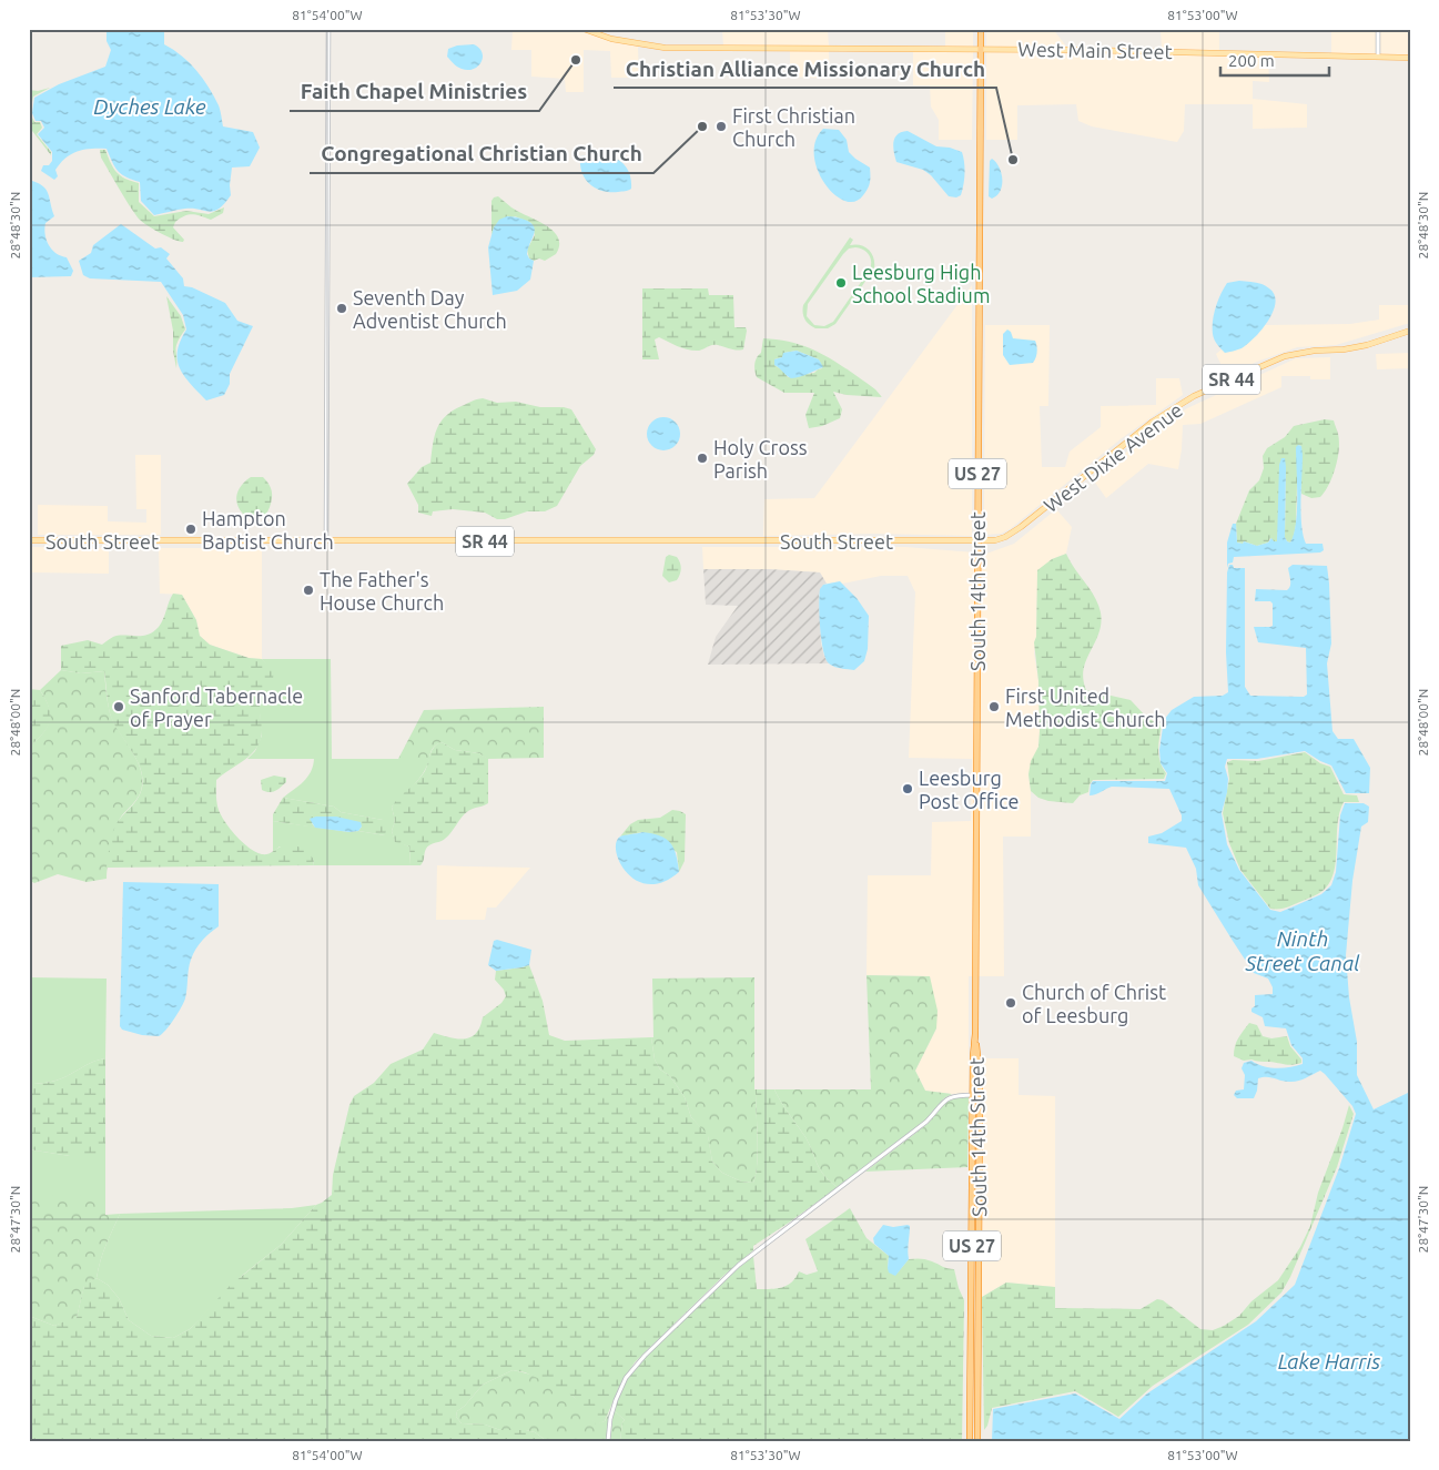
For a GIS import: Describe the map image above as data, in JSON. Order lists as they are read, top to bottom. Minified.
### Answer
{"streets":{"highway":["US 27","South 14th Street"],"main road":["West Main Street","SR 44","West Dixie Avenue","South Street"]},"crossings":[["West Main Street","US 27"],["West Main Street","South 14th Street"],["West Dixie Avenue","South Street"],["West Dixie Avenue","South 14th Street"],["US 27","South 14th Street"],["South Street","South 14th Street"]],"water":["Dyches Lake","Ninth Street Canal","Lake Harris"],"places":["Faith Chapel Ministries","Congregational Christian Church","First Christian Church","Christian Alliance Missionary Church","Leesburg High School Stadium","Seventh Day Adventist Church","Holy Cross Parish","Hampton Baptist Church","The Father's House Church","Sanford Tabernacle of Prayer","First United Methodist Church","Leesburg Post Office","Church of Christ of Leesburg"],"scale_bar":"200 m","coordinates":["81°54'00\"W","81°53'30\"W","81°53'00\"W","28°48'30\"N","28°48'00\"N","28°47'30\"N"]}
